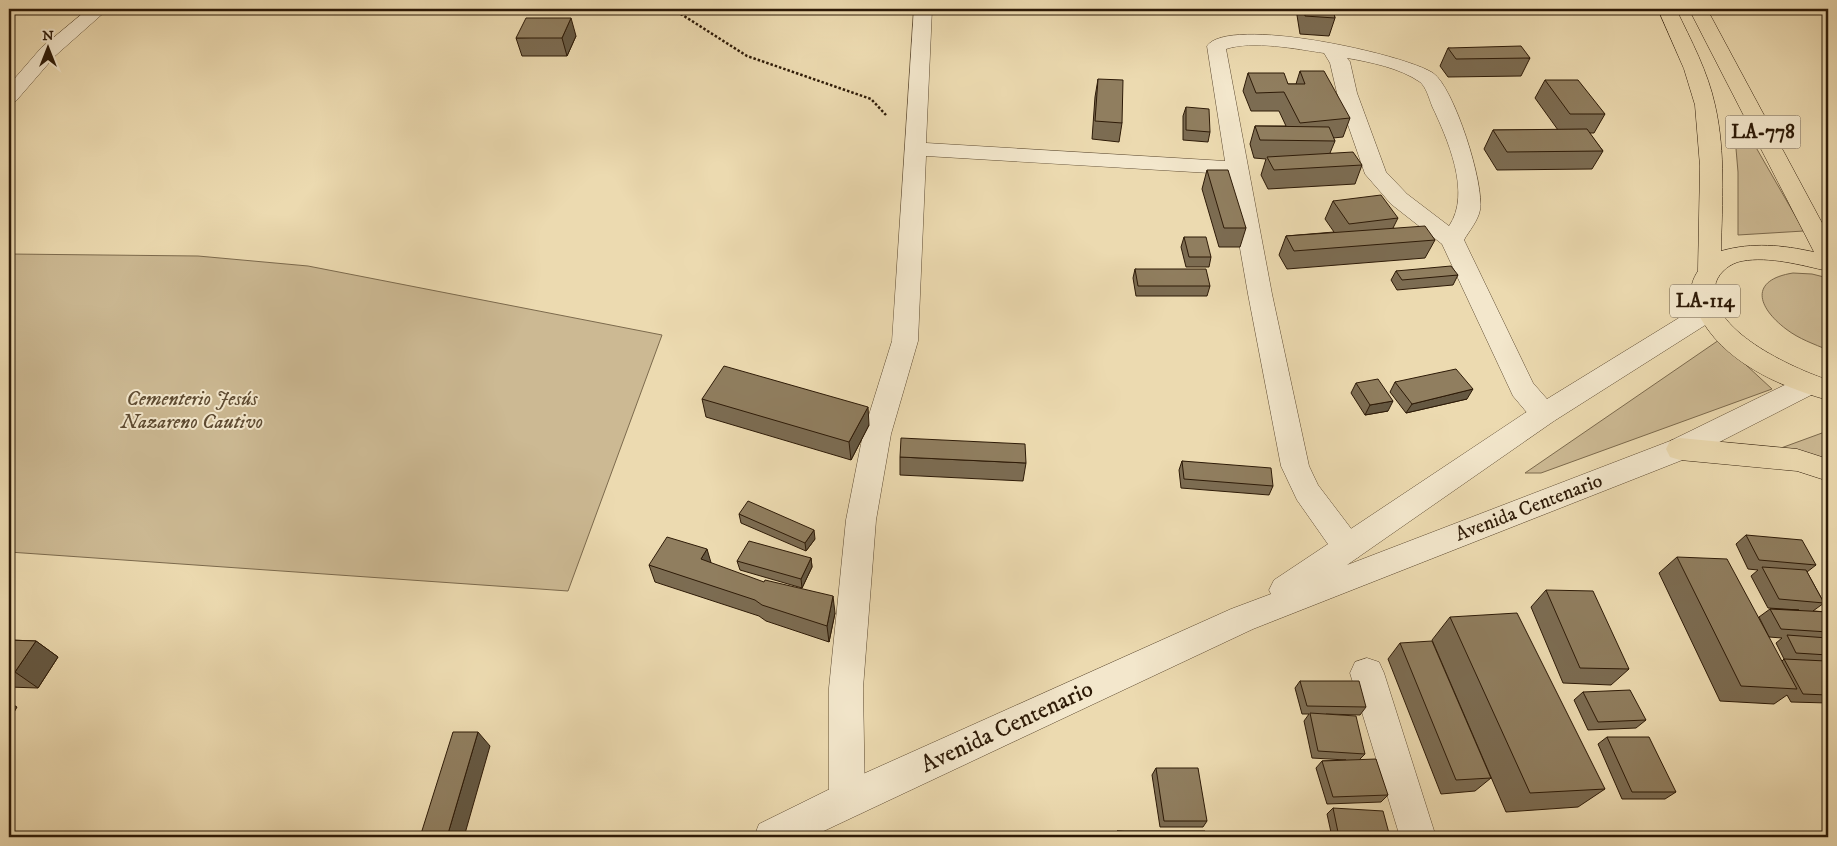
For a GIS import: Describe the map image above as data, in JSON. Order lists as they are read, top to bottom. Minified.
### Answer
{"streets":{"main road":["LA-778","LA-114"],"street":["Avenida Centenario"]},"crossings":[["LA-778","LA-114"],["LA-114","Avenida Centenario"]],"parks":["Cementerio Jesús Nazareno Cautivo"],"north":"top"}
